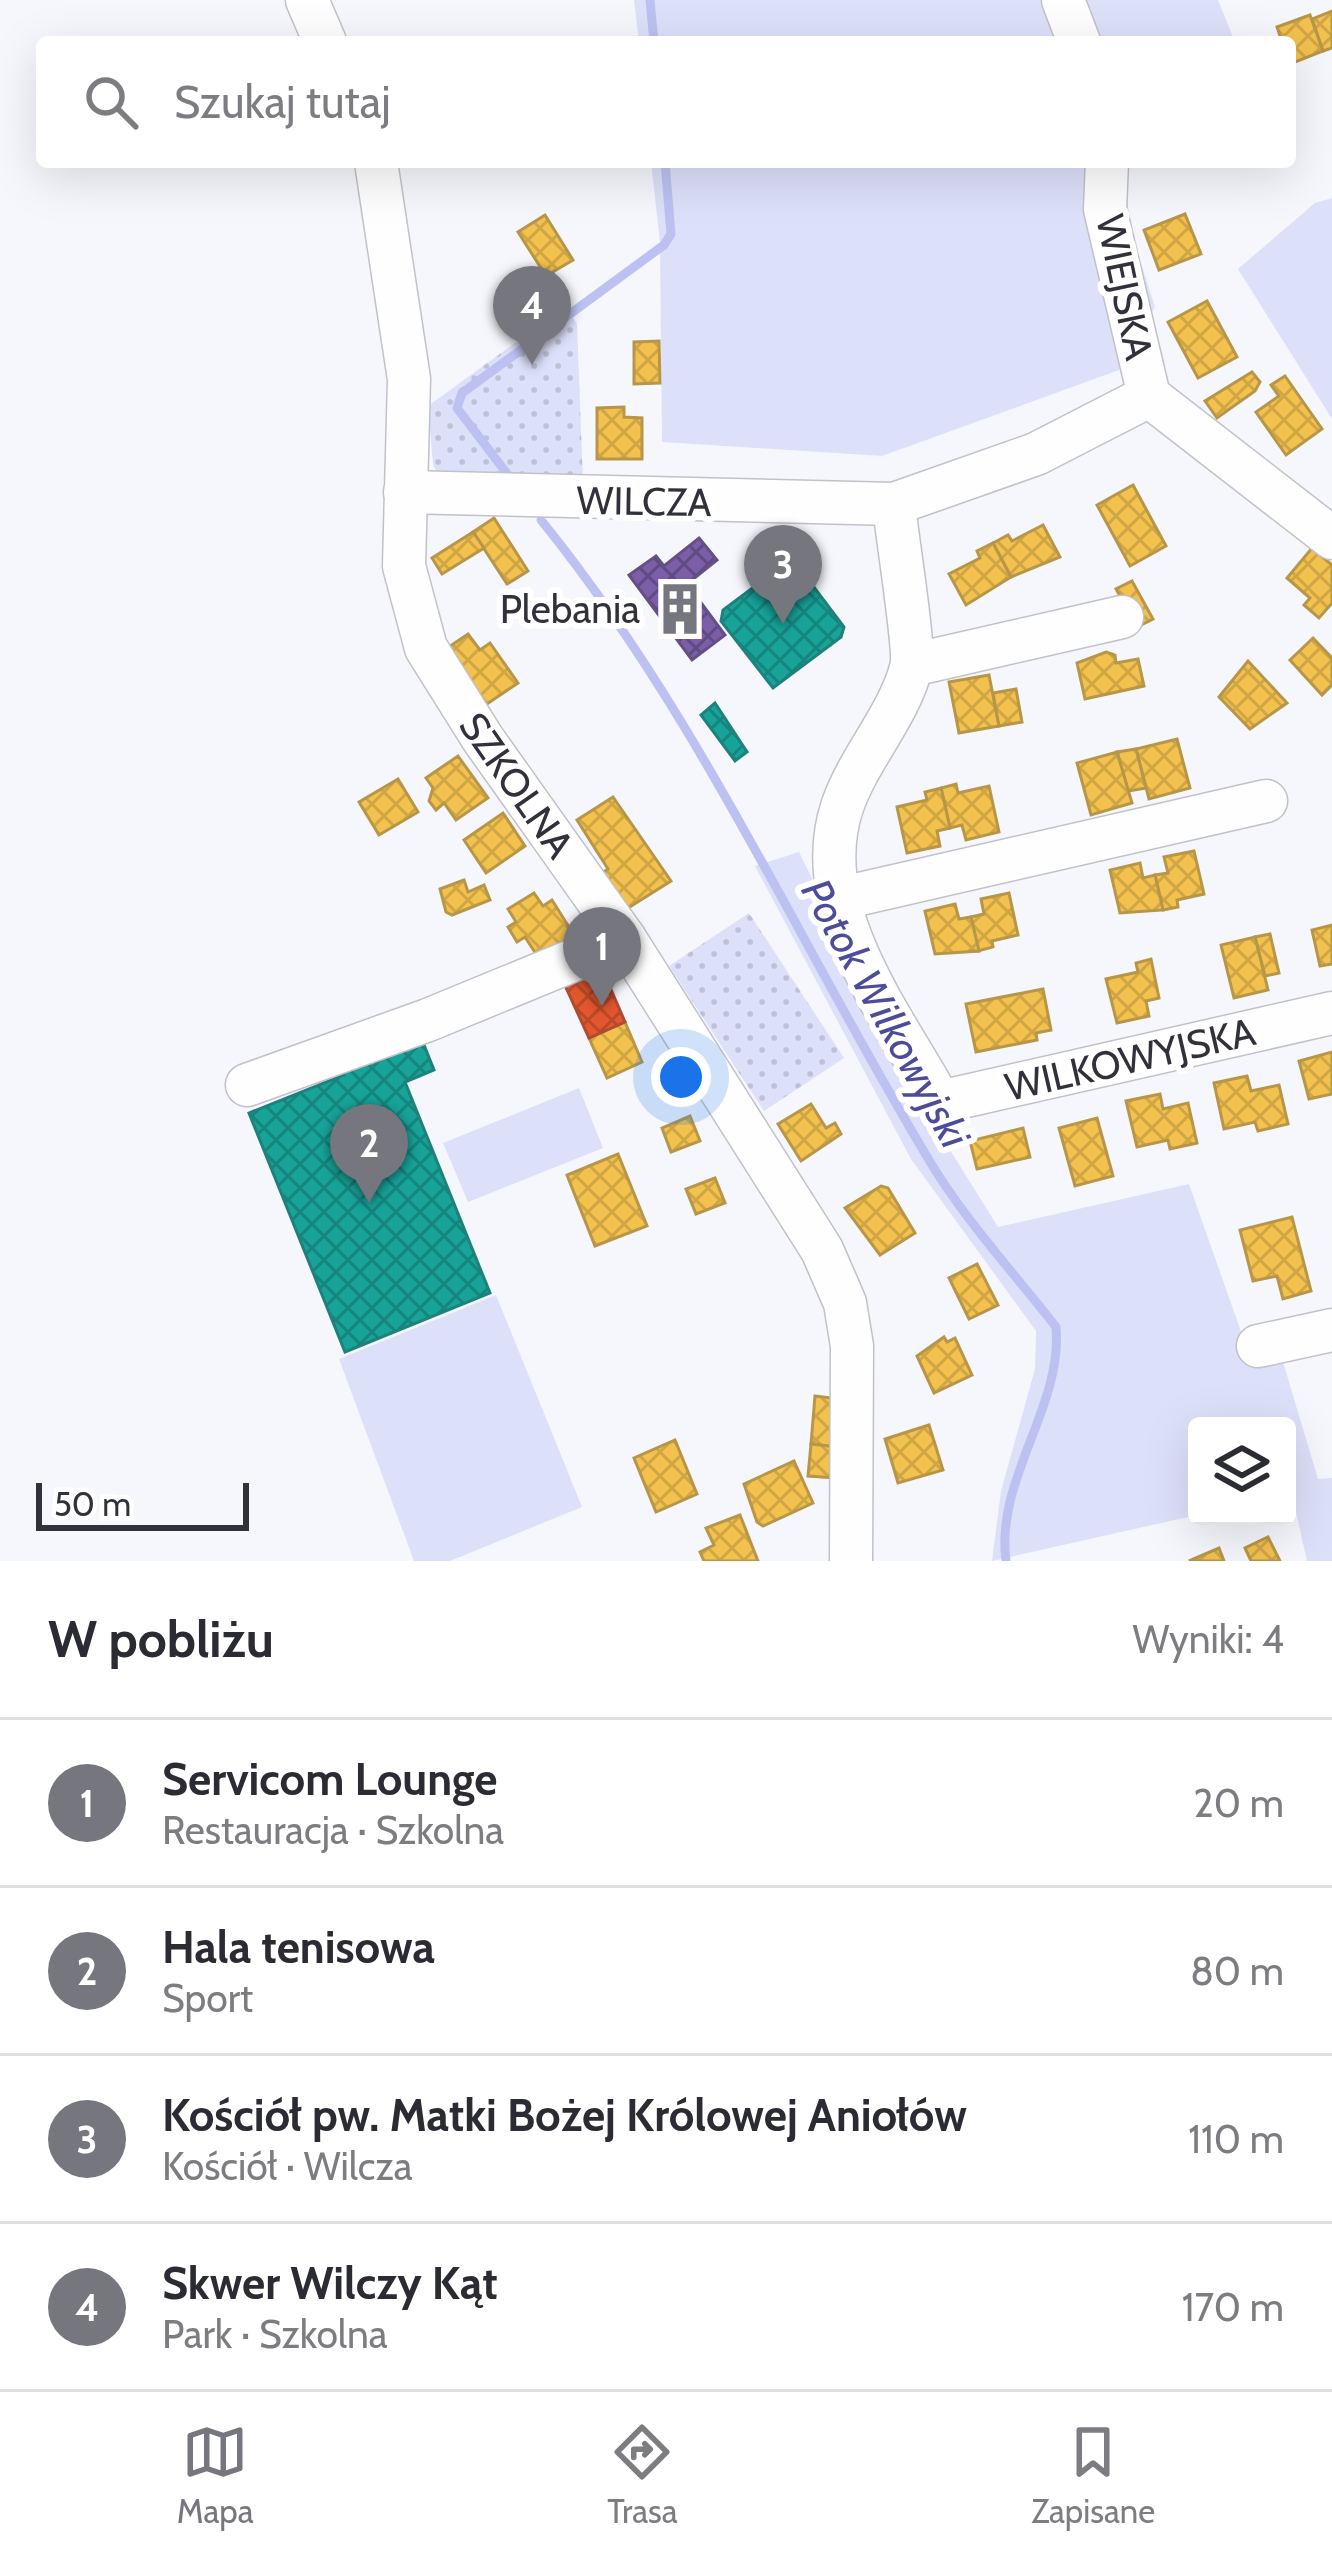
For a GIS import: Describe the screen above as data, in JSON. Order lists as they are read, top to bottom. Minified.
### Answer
{"streets":{"street":["WIEJSKA","WILCZA","SZKOLNA","WILKOWYJSKA"]},"crossings":[["WIEJSKA","WILCZA"],["WILCZA","SZKOLNA"]],"water":["Potok Wilkowyjski"],"places":{"building":["Plebania"]},"scale_bar":"50 m","page":{"search":"Szukaj tutaj","pins":["4","3","1","2"],"scale":"50 m","heading":["W pobliżu","Wyniki: 4"],"list":[{"mark":"1","name":"Servicom Lounge","note":"Restauracja · Szkolna","value":"20 m"},{"mark":"2","name":"Hala tenisowa","note":"Sport","value":"80 m"},{"mark":"3","name":"Kościół pw. Matki Bożej Królowej Aniołów","note":"Kościół · Wilcza","value":"110 m"},{"mark":"4","name":"Skwer Wilczy Kąt","note":"Park · Szkolna","value":"170 m"}],"nav":["Mapa","Trasa","Zapisane"]}}
